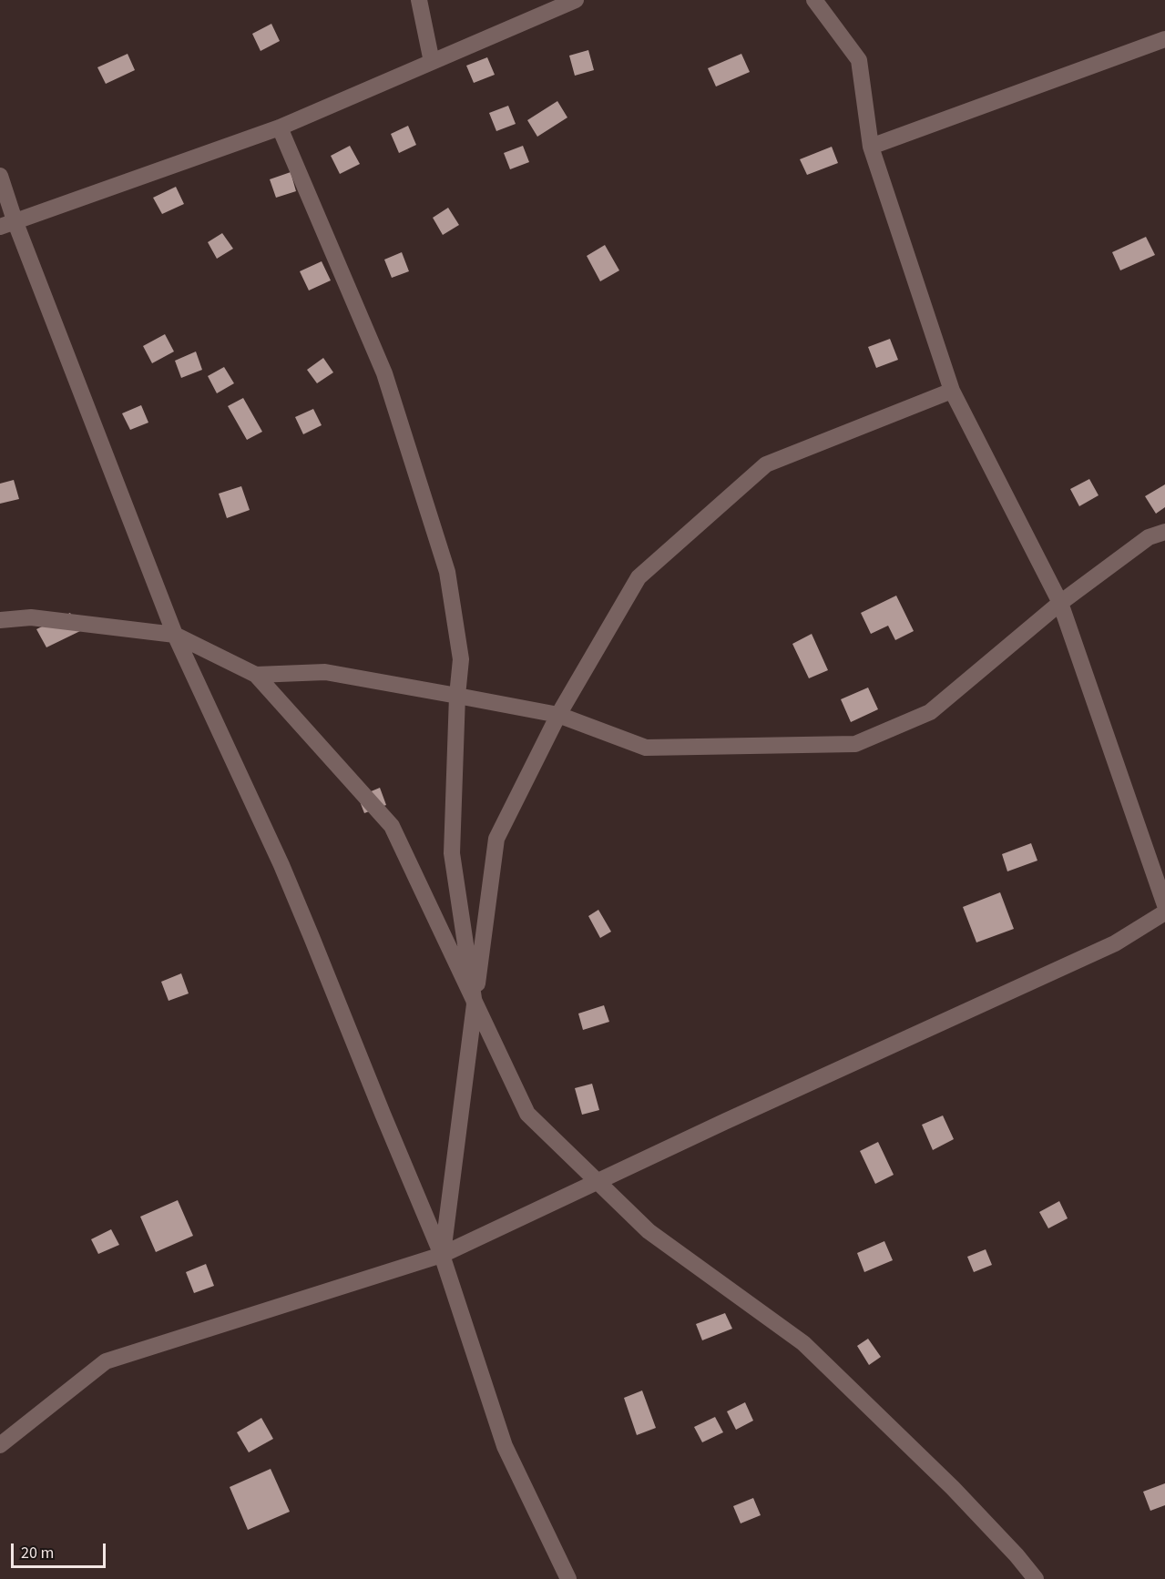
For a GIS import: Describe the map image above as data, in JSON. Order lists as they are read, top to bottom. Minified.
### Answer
{"scale_bar":"20 m"}
